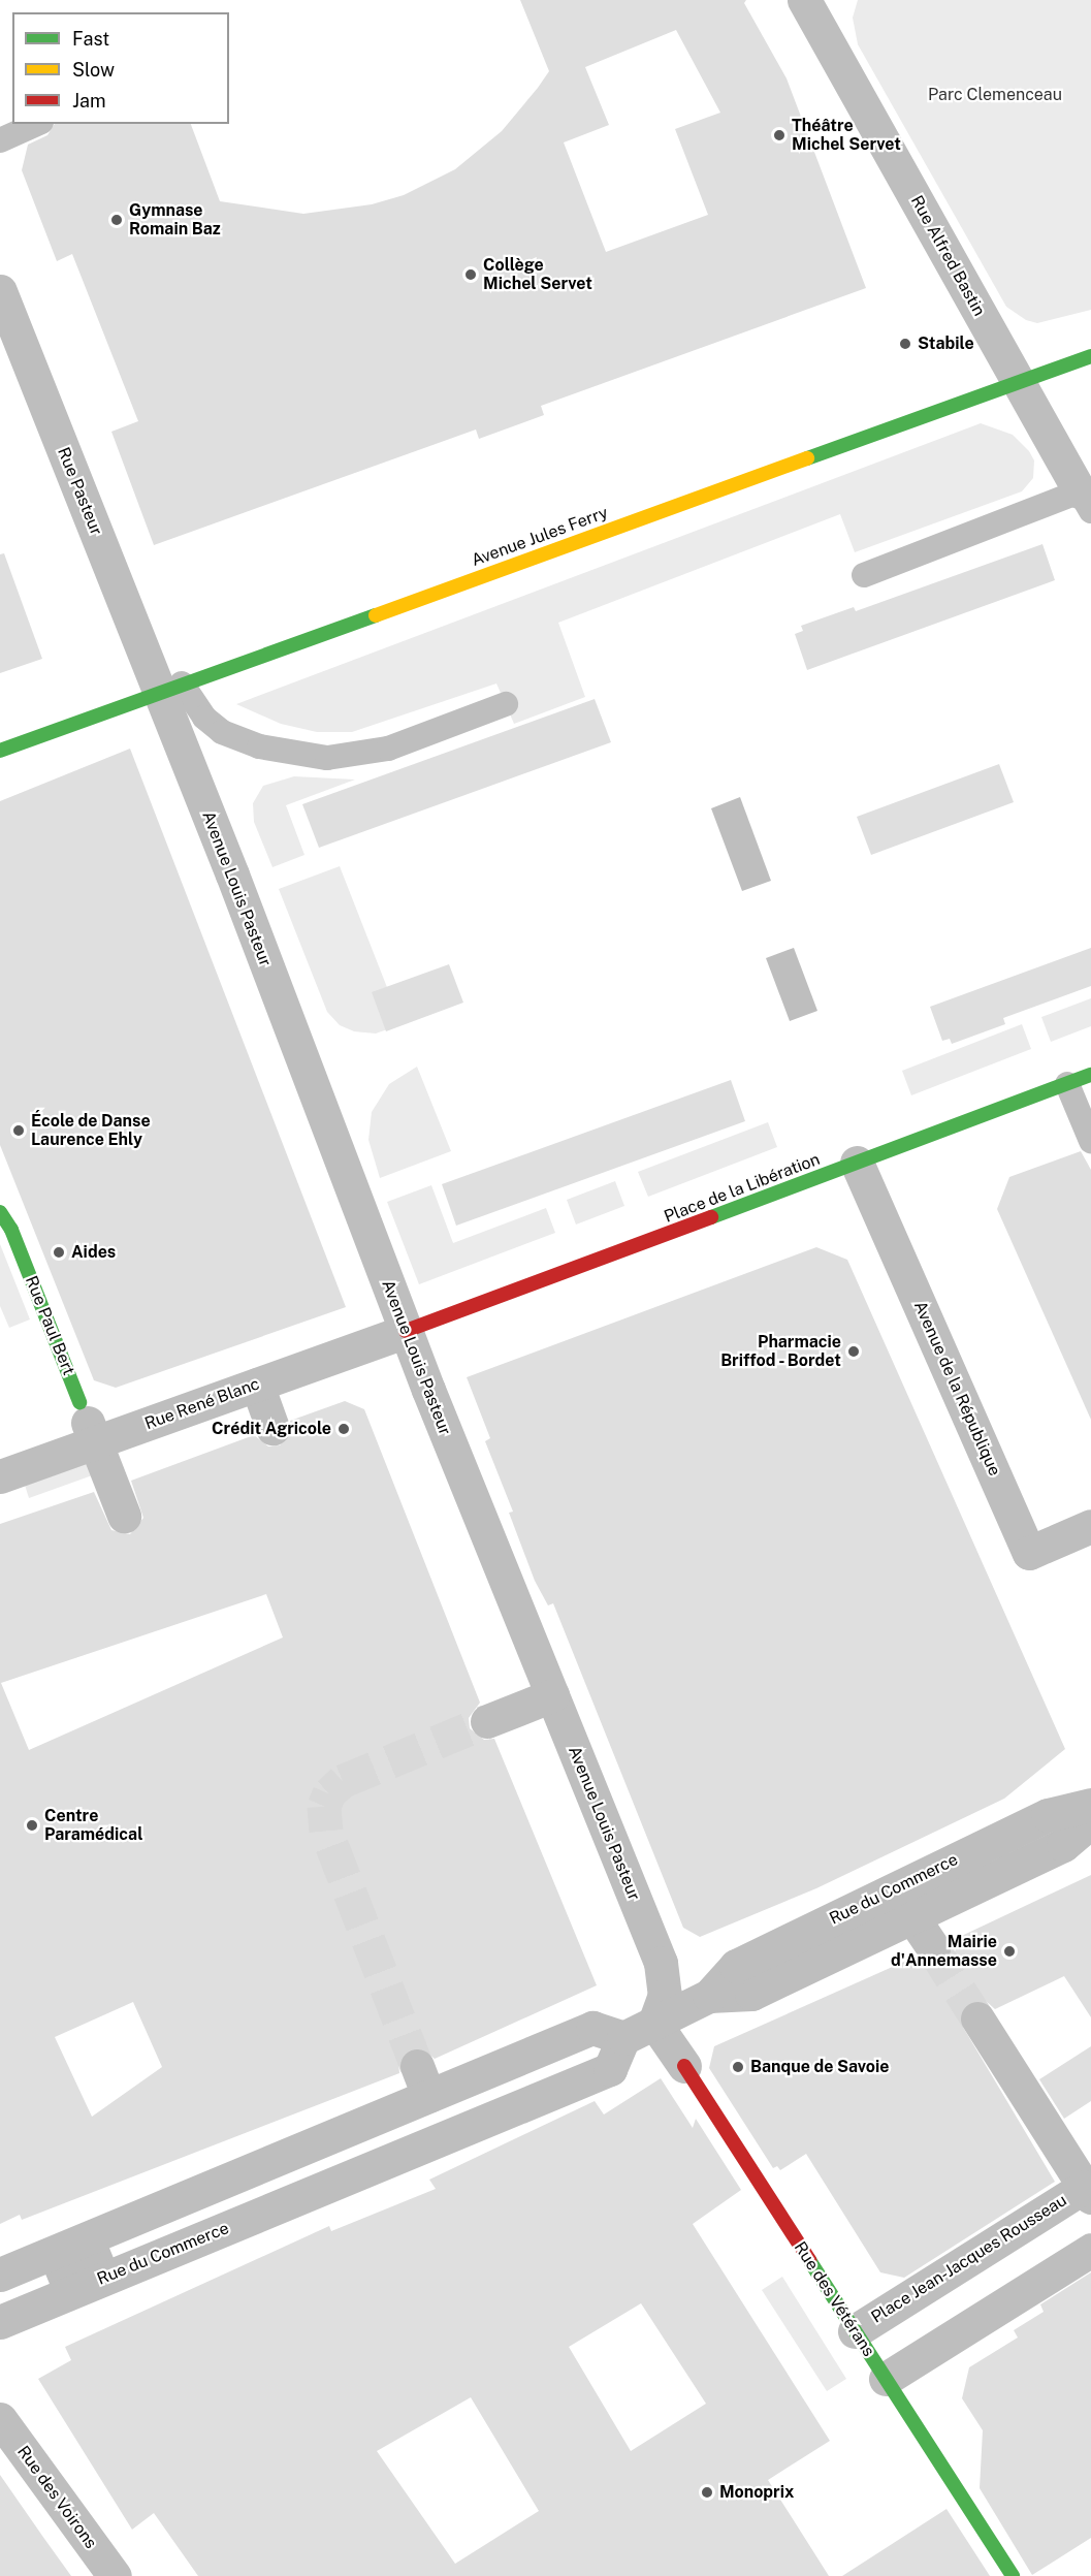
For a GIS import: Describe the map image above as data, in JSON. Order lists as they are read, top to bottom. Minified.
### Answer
{"streets":{"street":["Rue Alfred Bastin","Rue Pasteur","Avenue Jules Ferry","Avenue Louis Pasteur","Place de la Libération","Rue Paul Bert","Avenue de la République","Rue René Blanc","Rue du Commerce","Place Jean-Jacques Rousseau","Rue des Vétérans","Rue des Voirons"]},"crossings":[["Rue Alfred Bastin","Avenue Jules Ferry"],["Rue Pasteur","Avenue Jules Ferry"],["Rue Pasteur","Avenue Louis Pasteur"],["Avenue Jules Ferry","Avenue Louis Pasteur"],["Avenue Louis Pasteur","Place de la Libération"],["Avenue Louis Pasteur","Rue René Blanc"],["Avenue Louis Pasteur","Rue du Commerce"],["Avenue Louis Pasteur","Rue des Vétérans"],["Place de la Libération","Avenue de la République"],["Place de la Libération","Rue René Blanc"],["Rue Paul Bert","Rue René Blanc"],["Rue du Commerce","Rue des Vétérans"],["Place Jean-Jacques Rousseau","Rue des Vétérans"]],"parks":["Parc Clemenceau"],"places":["Théâtre Michel Servet","Gymnase Romain Baz","Collège Michel Servet","Stabile","École de Danse Laurence Ehly","Aides","Pharmacie Briffod - Bordet","Crédit Agricole","Centre Paramédical","Mairie d'Annemasse","Banque de Savoie","Monoprix"],"legend":["Fast","Slow","Jam"]}
